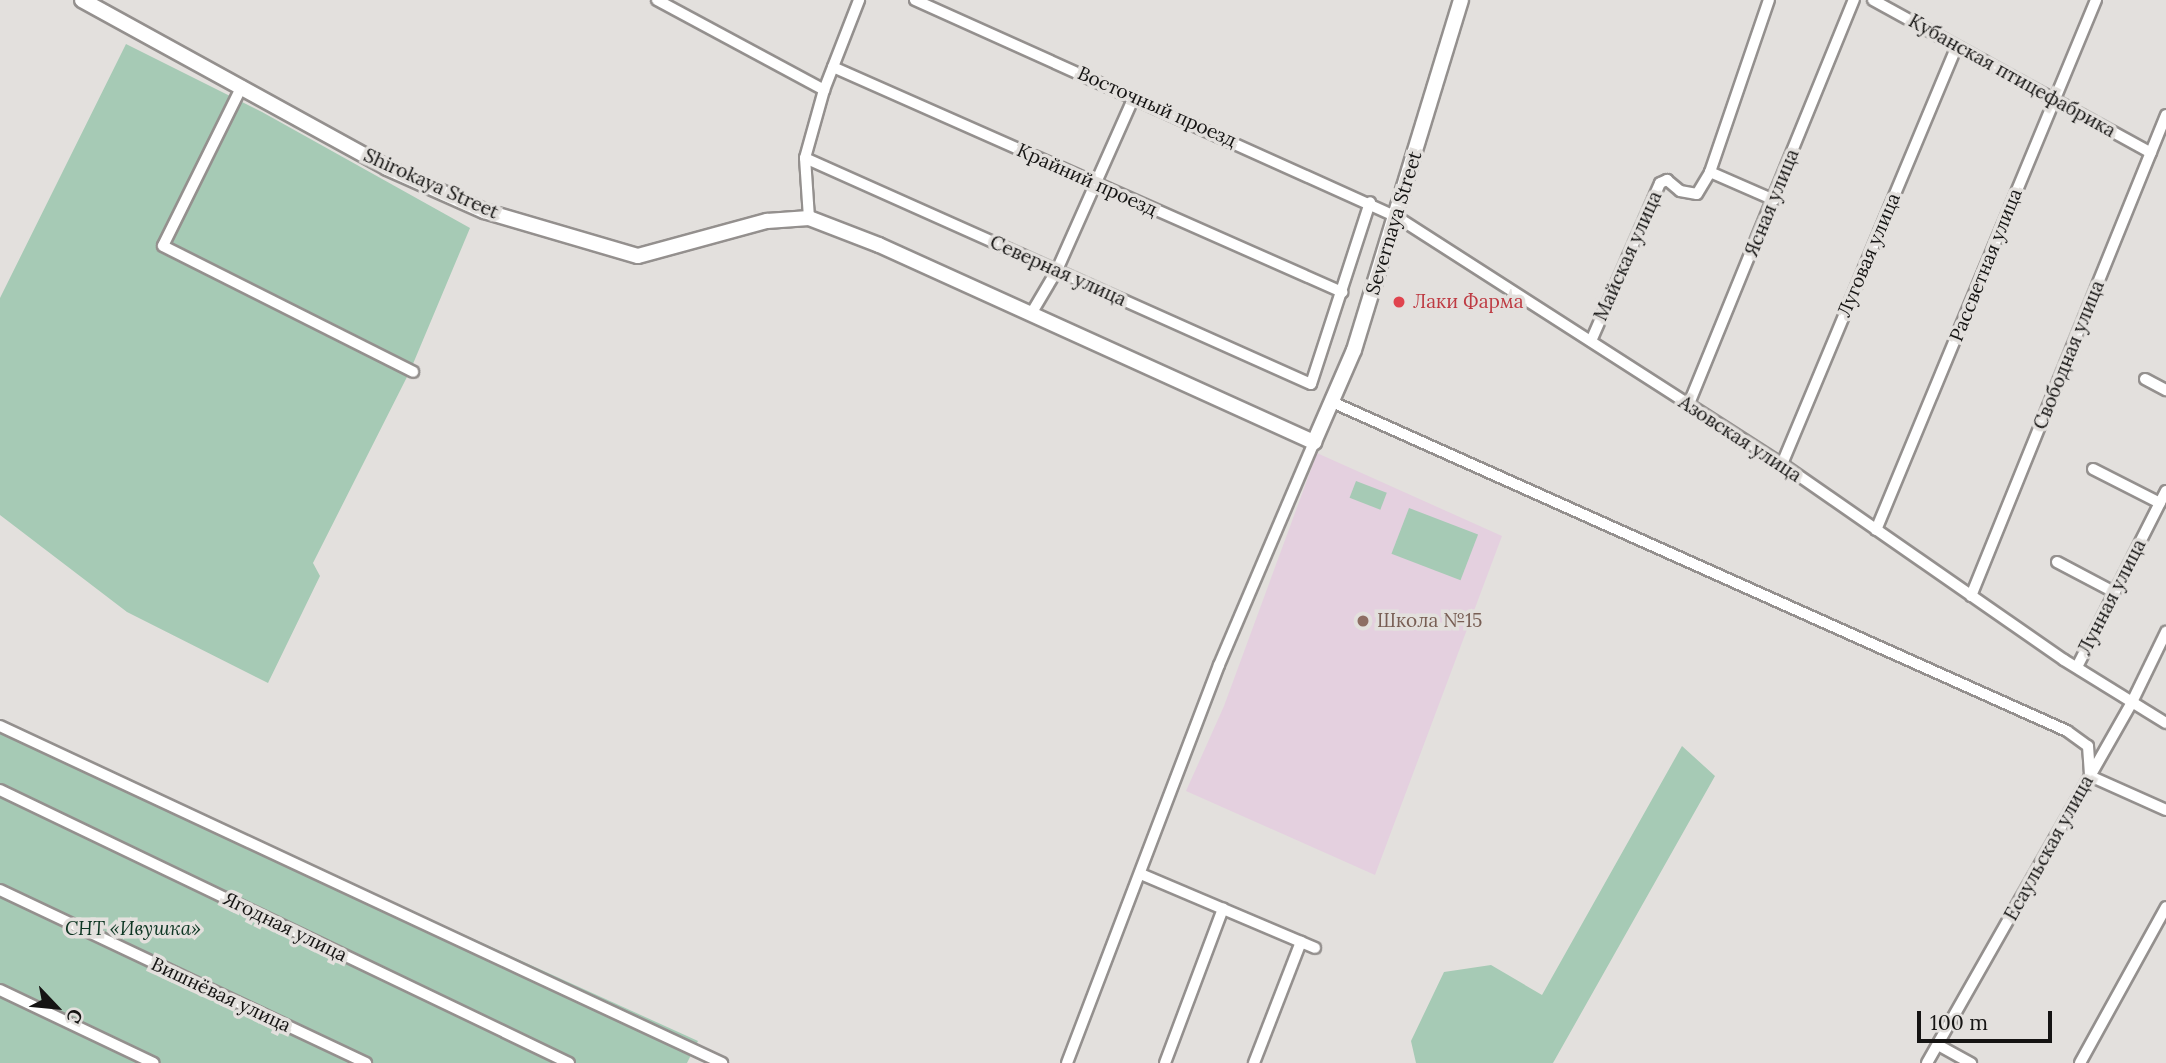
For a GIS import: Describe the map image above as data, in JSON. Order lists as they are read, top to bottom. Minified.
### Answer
{"streets":{"street":["Кубанская птицефабрика","Восточный проезд","Крайний проезд","Shirokaya Street","Ясная улица","Severnaya Street","Луговая улица","Майская улица","Рассветная улица","Северная улица","Свободная улица","Азовская улица","Лунная улица","Есаульская улица","Ягодная улица","Вишнёвая улица"]},"crossings":[["Кубанская птицефабрика","Луговая улица"],["Кубанская птицефабрика","Рассветная улица"],["Кубанская птицефабрика","Свободная улица"],["Восточный проезд","Severnaya Street"],["Восточный проезд","Азовская улица"],["Крайний проезд","Северная улица"],["Ясная улица","Азовская улица"],["Severnaya Street","Азовская улица"],["Луговая улица","Азовская улица"],["Майская улица","Азовская улица"],["Рассветная улица","Азовская улица"],["Свободная улица","Азовская улица"],["Азовская улица","Лунная улица"],["Азовская улица","Есаульская улица"]],"parks":["СНТ «Ивушка»"],"places":["Лаки Фарма","Школа №15"],"scale_bar":"100 m","north":"bottom right"}
